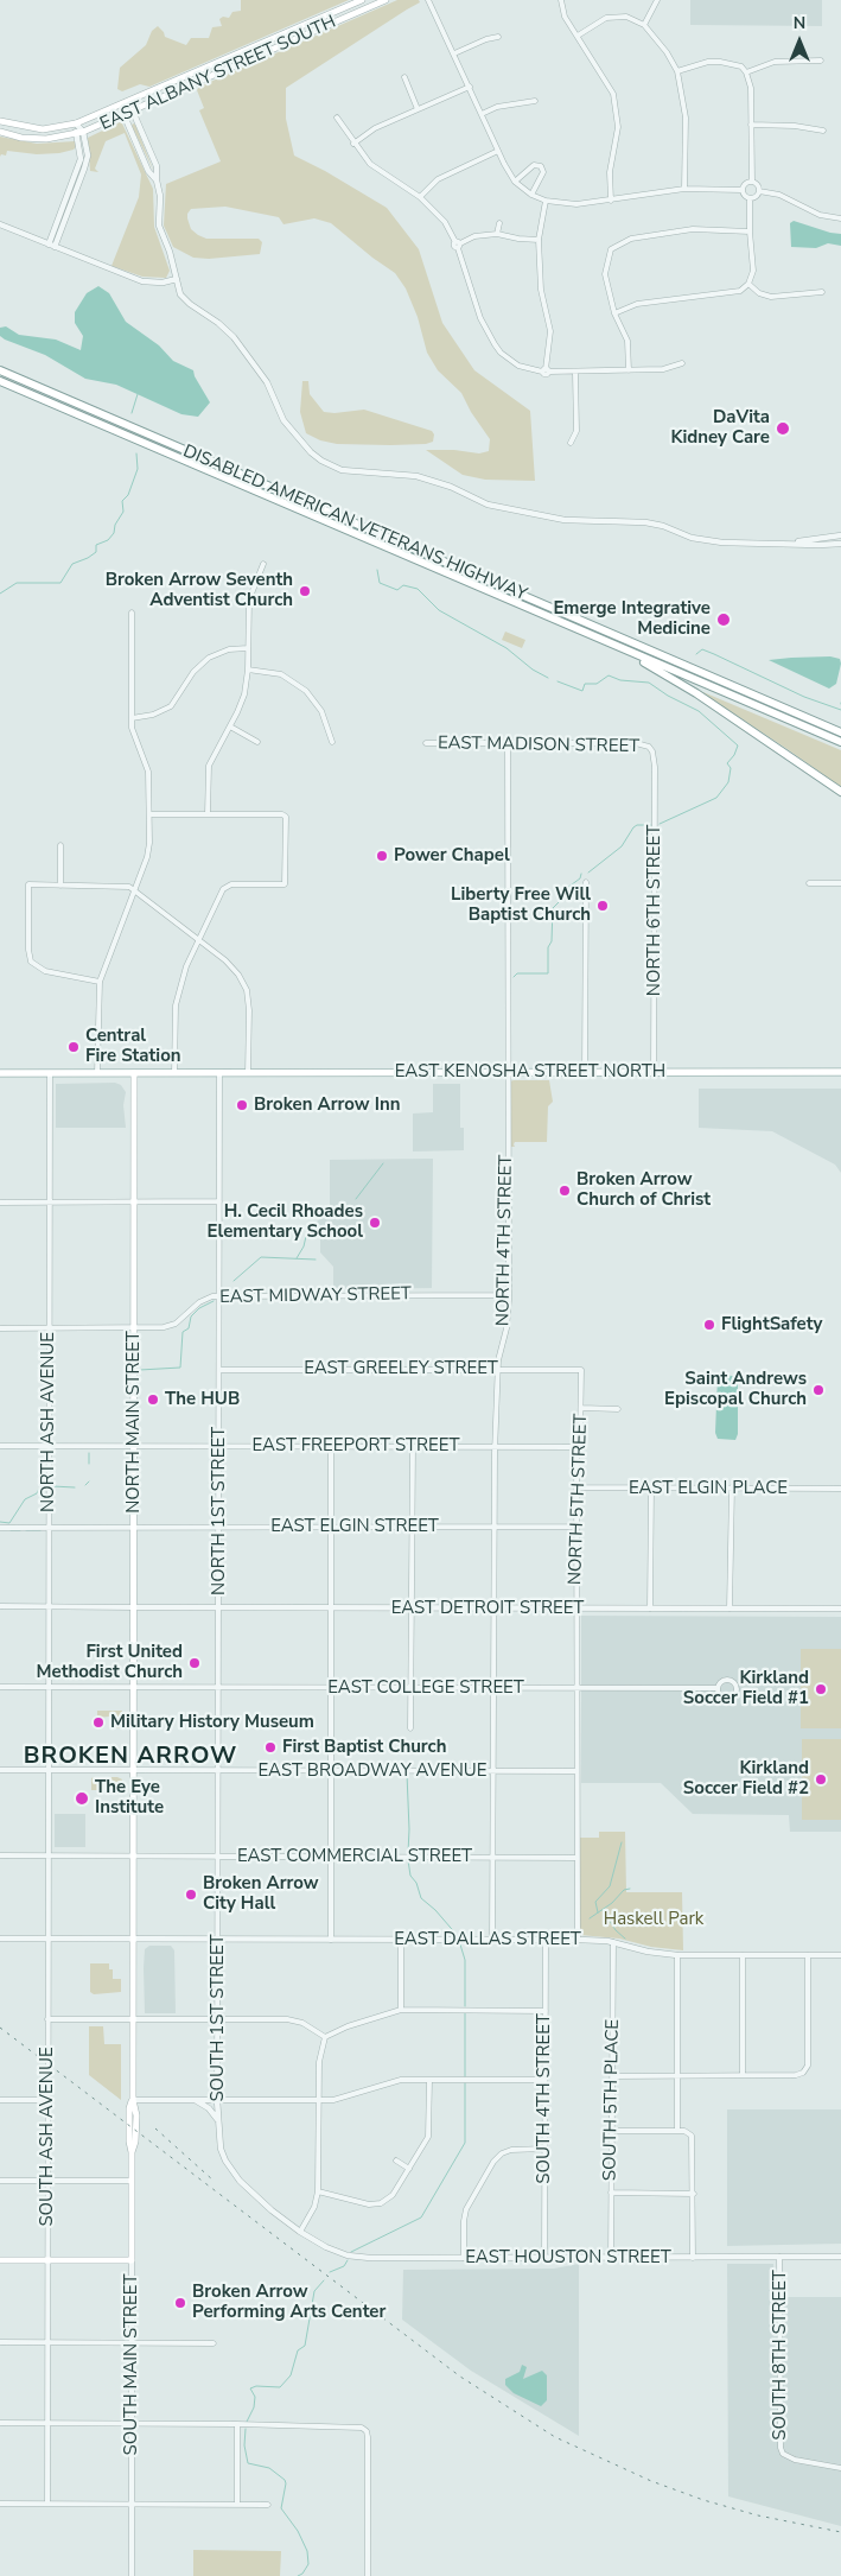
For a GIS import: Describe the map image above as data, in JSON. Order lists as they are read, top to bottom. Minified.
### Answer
{"streets":{"highway":["DISABLED AMERICAN VETERANS HIGHWAY"],"main road":["EAST ALBANY STREET SOUTH","EAST KENOSHA STREET NORTH","NORTH MAIN STREET","SOUTH MAIN STREET"],"street":["EAST MADISON STREET","NORTH 6TH STREET","NORTH 4TH STREET","EAST MIDWAY STREET","EAST GREELEY STREET","NORTH ASH AVENUE","EAST FREEPORT STREET","EAST ELGIN PLACE","NORTH 5TH STREET","NORTH 1ST STREET","EAST ELGIN STREET","EAST DETROIT STREET","EAST COLLEGE STREET","EAST BROADWAY AVENUE","EAST COMMERCIAL STREET","EAST DALLAS STREET","SOUTH 1ST STREET","SOUTH 4TH STREET","SOUTH 5TH PLACE","SOUTH ASH AVENUE","EAST HOUSTON STREET","SOUTH 8TH STREET"]},"crossings":[["EAST MADISON STREET","NORTH 6TH STREET"],["EAST MADISON STREET","NORTH 4TH STREET"],["NORTH 6TH STREET","EAST KENOSHA STREET NORTH"],["EAST KENOSHA STREET NORTH","NORTH 4TH STREET"],["EAST KENOSHA STREET NORTH","NORTH 1ST STREET"],["NORTH 4TH STREET","EAST MIDWAY STREET"],["NORTH 4TH STREET","EAST GREELEY STREET"],["NORTH 4TH STREET","EAST FREEPORT STREET"],["NORTH 4TH STREET","EAST ELGIN STREET"],["NORTH 4TH STREET","EAST DETROIT STREET"],["NORTH 4TH STREET","EAST COLLEGE STREET"],["NORTH 4TH STREET","EAST BROADWAY AVENUE"],["EAST MIDWAY STREET","NORTH ASH AVENUE"],["EAST MIDWAY STREET","NORTH MAIN STREET"],["EAST MIDWAY STREET","NORTH 1ST STREET"],["EAST GREELEY STREET","NORTH 5TH STREET"],["EAST GREELEY STREET","NORTH 1ST STREET"],["NORTH ASH AVENUE","EAST FREEPORT STREET"],["NORTH ASH AVENUE","EAST ELGIN STREET"],["NORTH ASH AVENUE","EAST COLLEGE STREET"],["NORTH ASH AVENUE","SOUTH ASH AVENUE"],["NORTH MAIN STREET","EAST FREEPORT STREET"],["NORTH MAIN STREET","EAST ELGIN STREET"],["NORTH MAIN STREET","EAST DETROIT STREET"],["NORTH MAIN STREET","EAST COLLEGE STREET"],["NORTH MAIN STREET","EAST BROADWAY AVENUE"],["NORTH MAIN STREET","SOUTH MAIN STREET"],["EAST FREEPORT STREET","NORTH 5TH STREET"],["EAST FREEPORT STREET","NORTH 1ST STREET"],["EAST ELGIN PLACE","NORTH 5TH STREET"],["NORTH 5TH STREET","EAST ELGIN STREET"],["NORTH 5TH STREET","EAST DETROIT STREET"],["NORTH 5TH STREET","EAST COLLEGE STREET"],["NORTH 5TH STREET","EAST BROADWAY AVENUE"],["NORTH 5TH STREET","EAST COMMERCIAL STREET"],["NORTH 5TH STREET","EAST DALLAS STREET"],["NORTH 1ST STREET","EAST ELGIN STREET"],["NORTH 1ST STREET","EAST DETROIT STREET"],["NORTH 1ST STREET","EAST COLLEGE STREET"],["NORTH 1ST STREET","EAST BROADWAY AVENUE"],["NORTH 1ST STREET","SOUTH 1ST STREET"],["EAST BROADWAY AVENUE","SOUTH 1ST STREET"],["EAST BROADWAY AVENUE","SOUTH MAIN STREET"],["EAST COMMERCIAL STREET","SOUTH 1ST STREET"],["EAST COMMERCIAL STREET","SOUTH ASH AVENUE"],["EAST COMMERCIAL STREET","SOUTH MAIN STREET"],["EAST DALLAS STREET","SOUTH 1ST STREET"],["EAST DALLAS STREET","SOUTH 4TH STREET"],["EAST DALLAS STREET","SOUTH 5TH PLACE"],["EAST DALLAS STREET","SOUTH ASH AVENUE"],["EAST DALLAS STREET","SOUTH MAIN STREET"],["SOUTH 1ST STREET","EAST HOUSTON STREET"],["SOUTH 4TH STREET","EAST HOUSTON STREET"],["SOUTH 5TH PLACE","EAST HOUSTON STREET"],["EAST HOUSTON STREET","SOUTH 8TH STREET"]],"districts":["BROKEN ARROW"],"parks":["Haskell Park"],"places":["DaVita Kidney Care","Broken Arrow Seventh Adventist Church","Emerge Integrative Medicine","Power Chapel","Liberty Free Will Baptist Church","Central Fire Station","Broken Arrow Inn","Broken Arrow Church of Christ","H. Cecil Rhoades Elementary School","FlightSafety","Saint Andrews Episcopal Church","The HUB","First United Methodist Church","Kirkland Soccer Field #1","Military History Museum","First Baptist Church","Kirkland Soccer Field #2","The Eye Institute","Broken Arrow City Hall","Broken Arrow Performing Arts Center"],"north":"top"}
